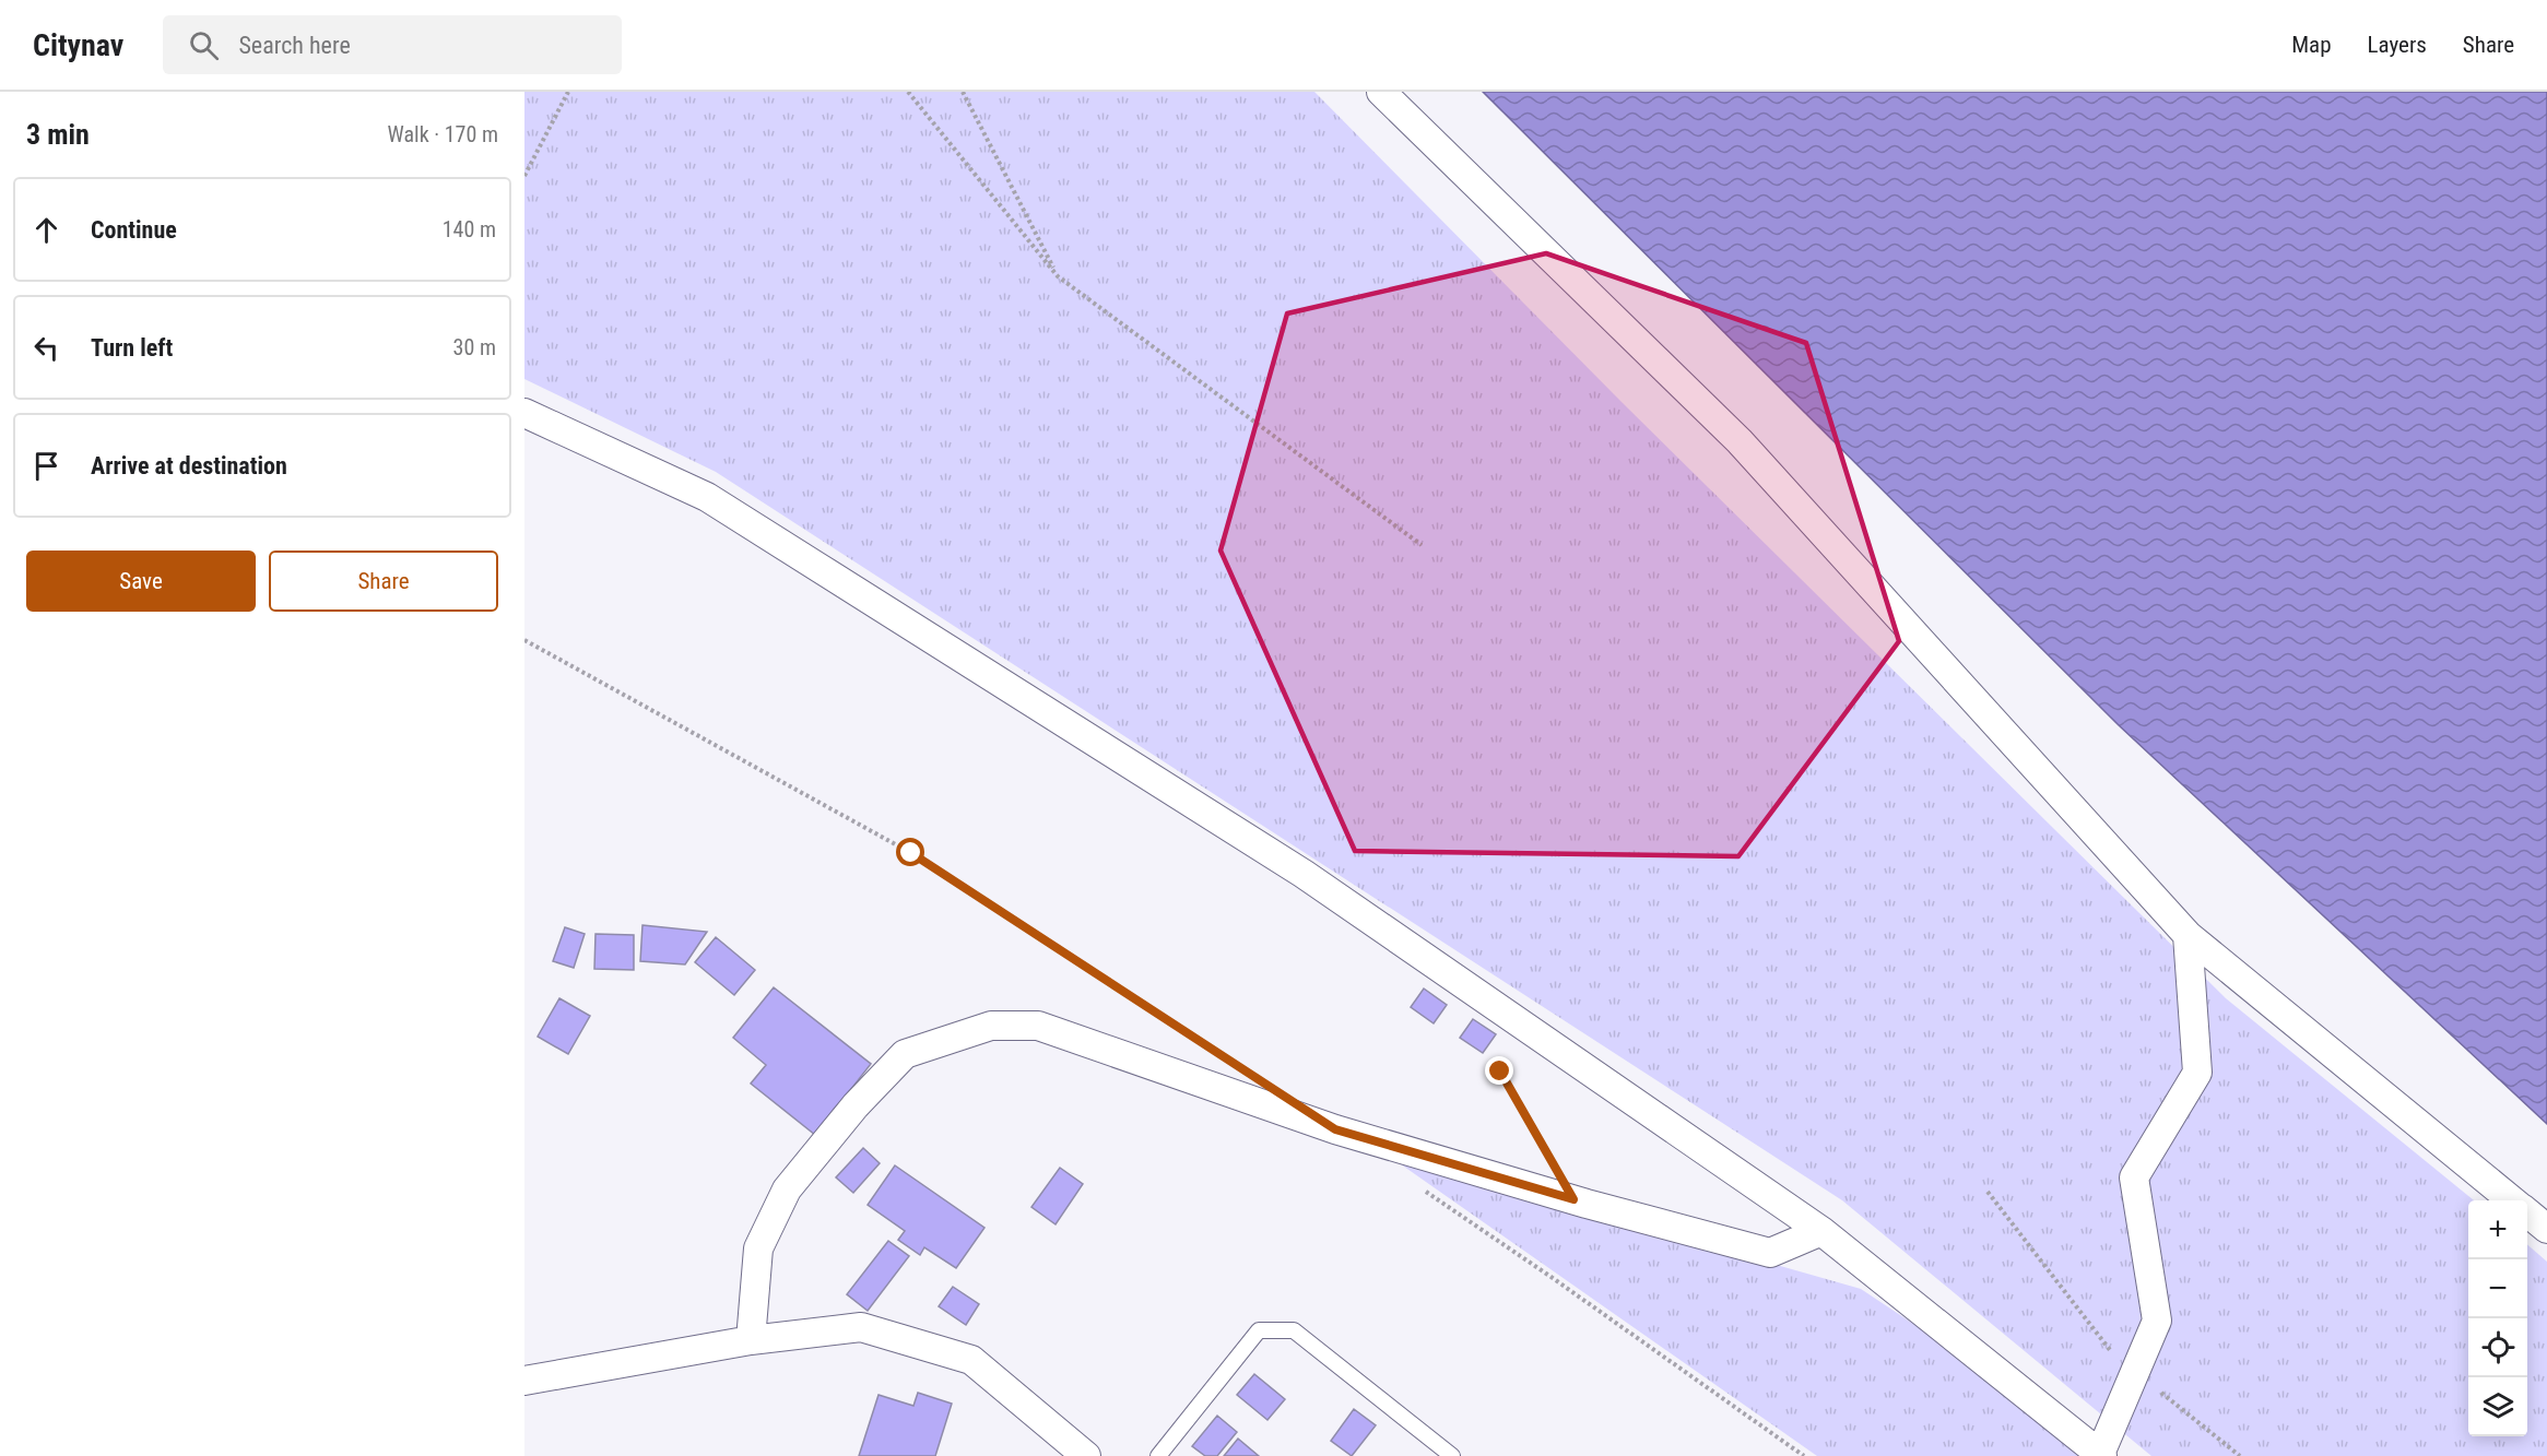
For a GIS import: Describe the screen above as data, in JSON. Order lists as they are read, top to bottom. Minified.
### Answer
{"page":{"header":"Citynav","search":"Search here","nav":["Map","Layers","Share"],"heading":["3 min","Walk · 170 m"],"list":[["Continue","140 m"],["Turn left","30 m"],"Arrive at destination"],"buttons":["Save","Share"],"map_buttons":["+","−"]}}
